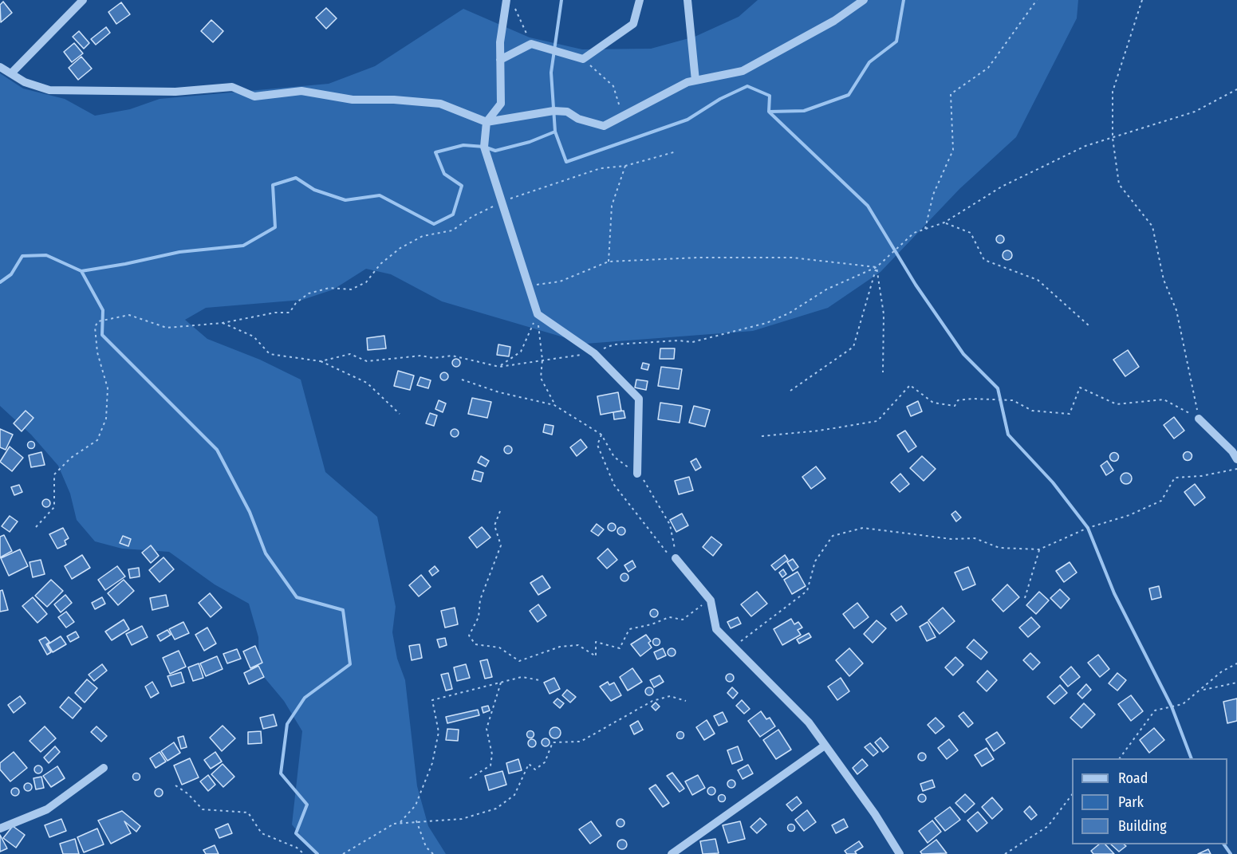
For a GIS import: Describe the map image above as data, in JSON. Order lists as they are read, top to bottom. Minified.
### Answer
{"legend":["Road","Park","Building"]}
